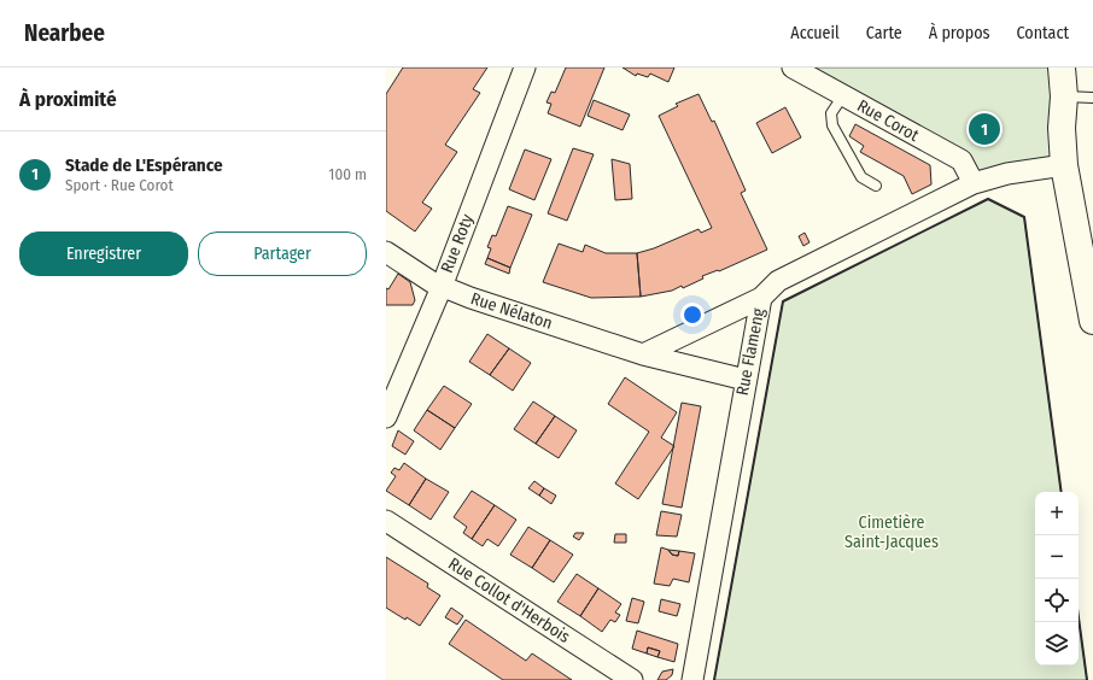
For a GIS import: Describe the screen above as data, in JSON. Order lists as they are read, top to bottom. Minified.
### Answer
{"streets":{"street":["Rue Corot","Rue Roty","Rue Nélaton","Rue Flameng","Rue Collot d'Herbois"]},"crossings":[["Rue Corot","Rue Flameng"],["Rue Roty","Rue Nélaton"],["Rue Nélaton","Rue Flameng"]],"parks":["Cimetière Saint-Jacques"],"page":{"header":"Nearbee","nav":["Accueil","Carte","À propos","Contact"],"heading":"À proximité","pins":"1","list":[{"mark":"1","name":"Stade de L'Espérance","note":"Sport · Rue Corot","value":"100 m"}],"buttons":["Enregistrer","Partager"],"map_buttons":["+","−"]}}
